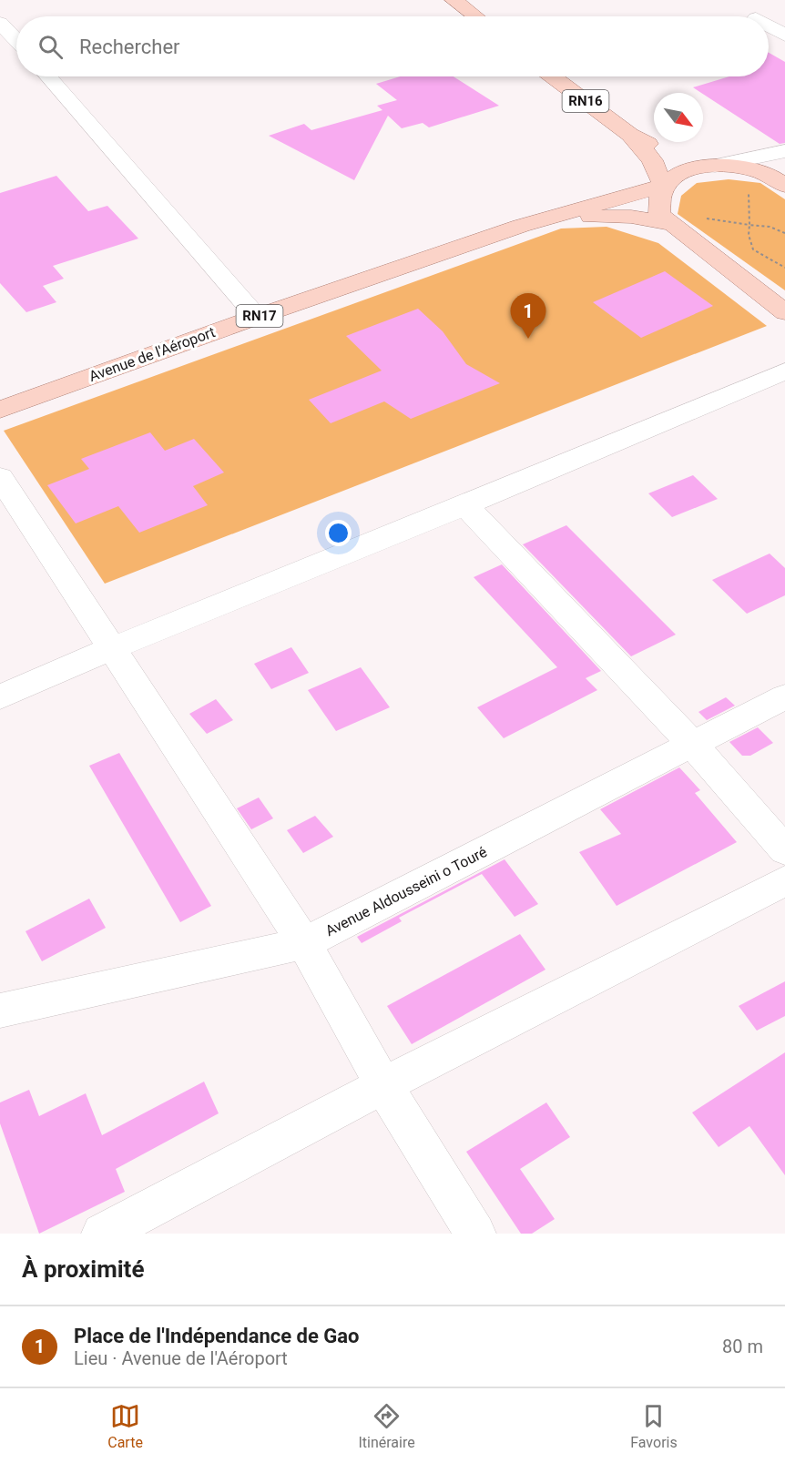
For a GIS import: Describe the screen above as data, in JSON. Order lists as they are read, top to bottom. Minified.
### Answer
{"streets":{"main road":["RN16","RN17","Avenue de l'Aéroport"],"street":["Avenue Aldousseini o Touré"]},"crossings":[["RN16","RN17"],["RN17","Avenue de l'Aéroport"]],"north":"bottom right","page":{"search":"Rechercher","pins":"1","heading":"À proximité","list":[{"mark":"1","name":"Place de l'Indépendance de Gao","note":"Lieu · Avenue de l'Aéroport","value":"80 m"}],"nav":["Carte","Itinéraire","Favoris"]}}
